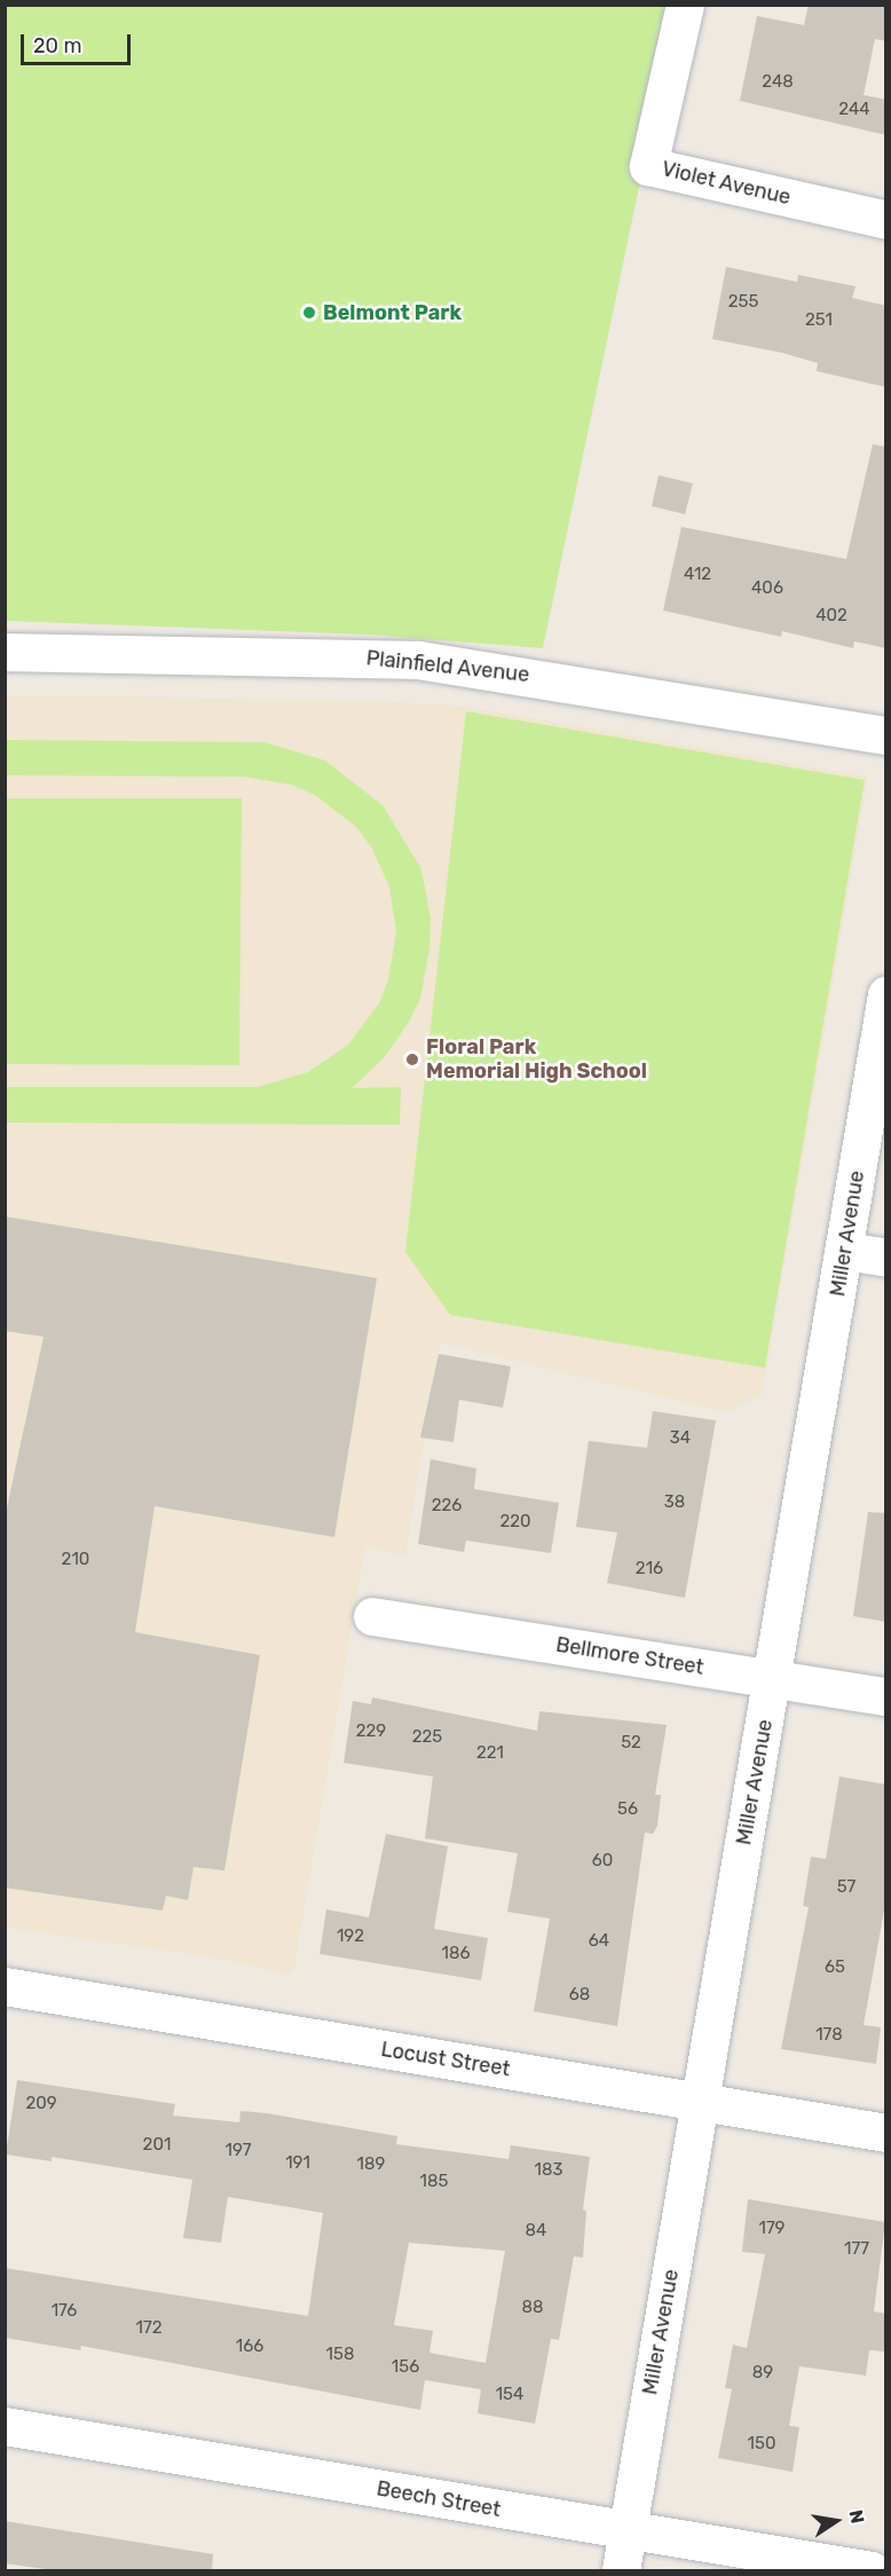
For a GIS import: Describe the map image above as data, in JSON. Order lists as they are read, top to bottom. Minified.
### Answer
{"streets":{"street":["Violet Avenue","Plainfield Avenue","Miller Avenue","Bellmore Street","Locust Street","Beech Street"]},"crossings":[["Miller Avenue","Bellmore Street"],["Miller Avenue","Locust Street"],["Miller Avenue","Beech Street"]],"places":["Belmont Park","Floral Park Memorial High School"],"house_numbers":["248","244","255","251","412","406","402","34","38","226","220","210","216","229","225","52","221","56","60","57","192","64","186","65","68","178","209","201","197","191","189","183","185","179","84","177","88","176","172","166","158","156","89","154","150"],"scale_bar":"20 m","north":"right"}
